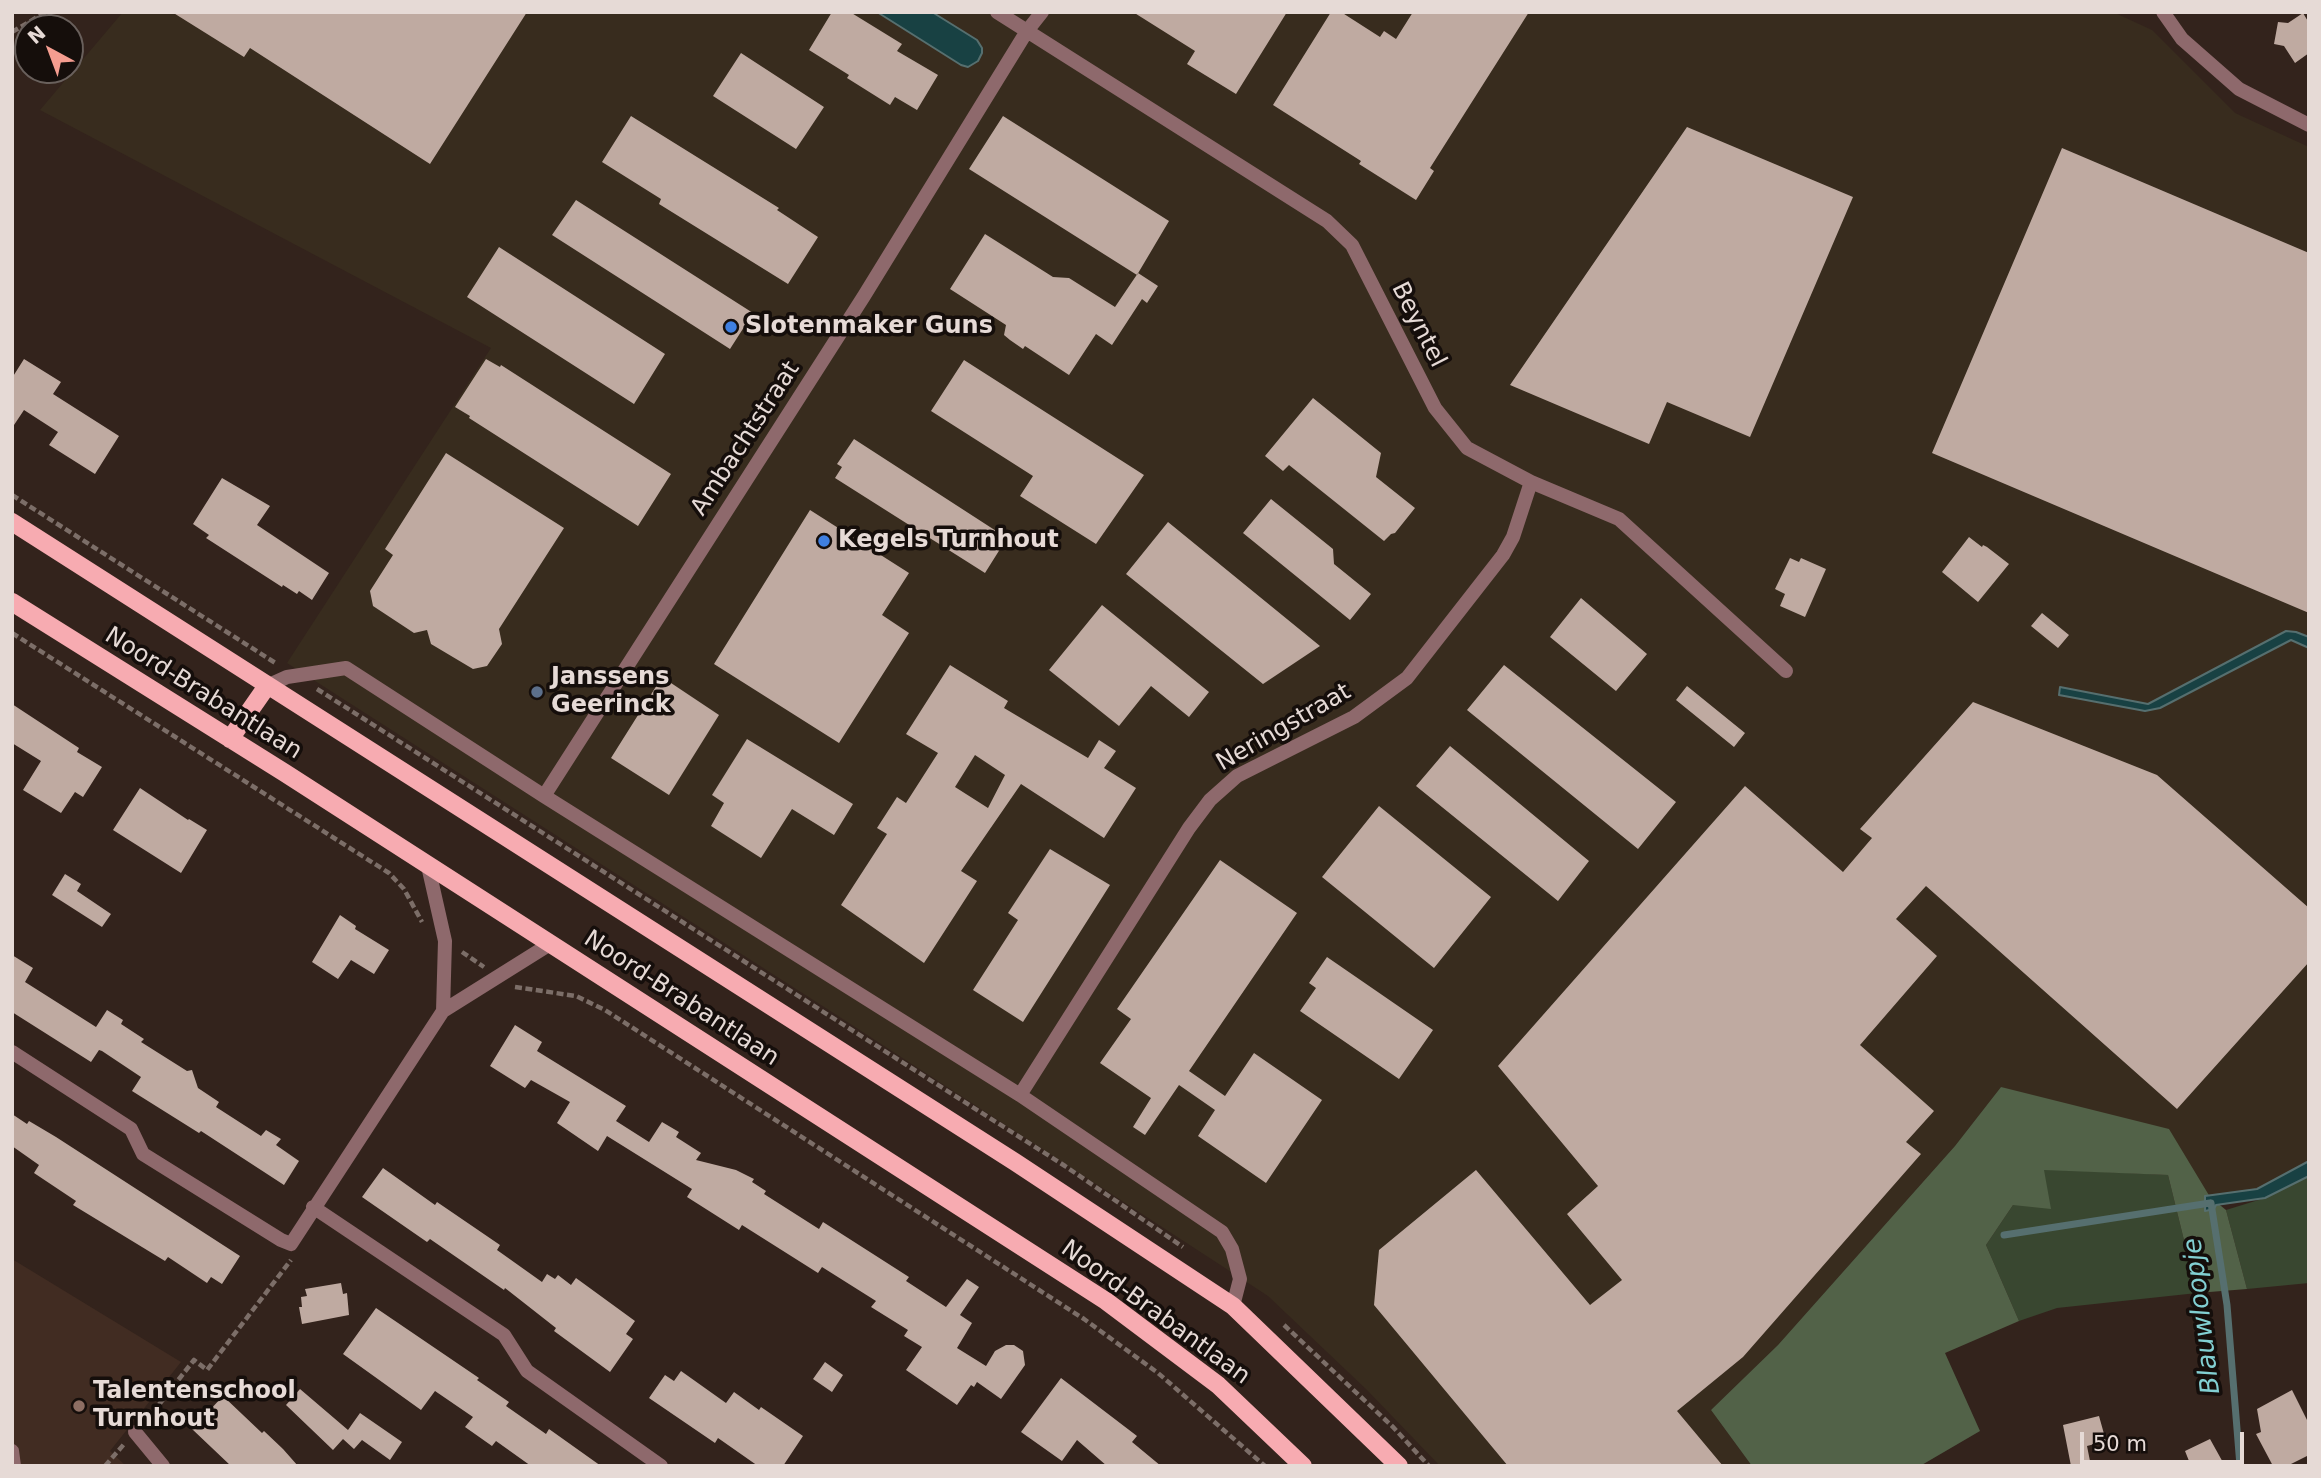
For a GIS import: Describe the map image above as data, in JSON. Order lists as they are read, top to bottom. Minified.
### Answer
{"streets":{"main road":["Noord-Brabantlaan"],"street":["Beyntel","Ambachtstraat","Neringstraat"]},"crossings":[["Beyntel","Ambachtstraat"],["Beyntel","Neringstraat"],["Ambachtstraat","Noord-Brabantlaan"],["Noord-Brabantlaan","Neringstraat"]],"water":["Blauwloopje"],"places":["Slotenmaker Guns","Kegels Turnhout","Janssens Geerinck","Talentenschool Turnhout"],"scale_bar":"50 m","north":"top left"}
